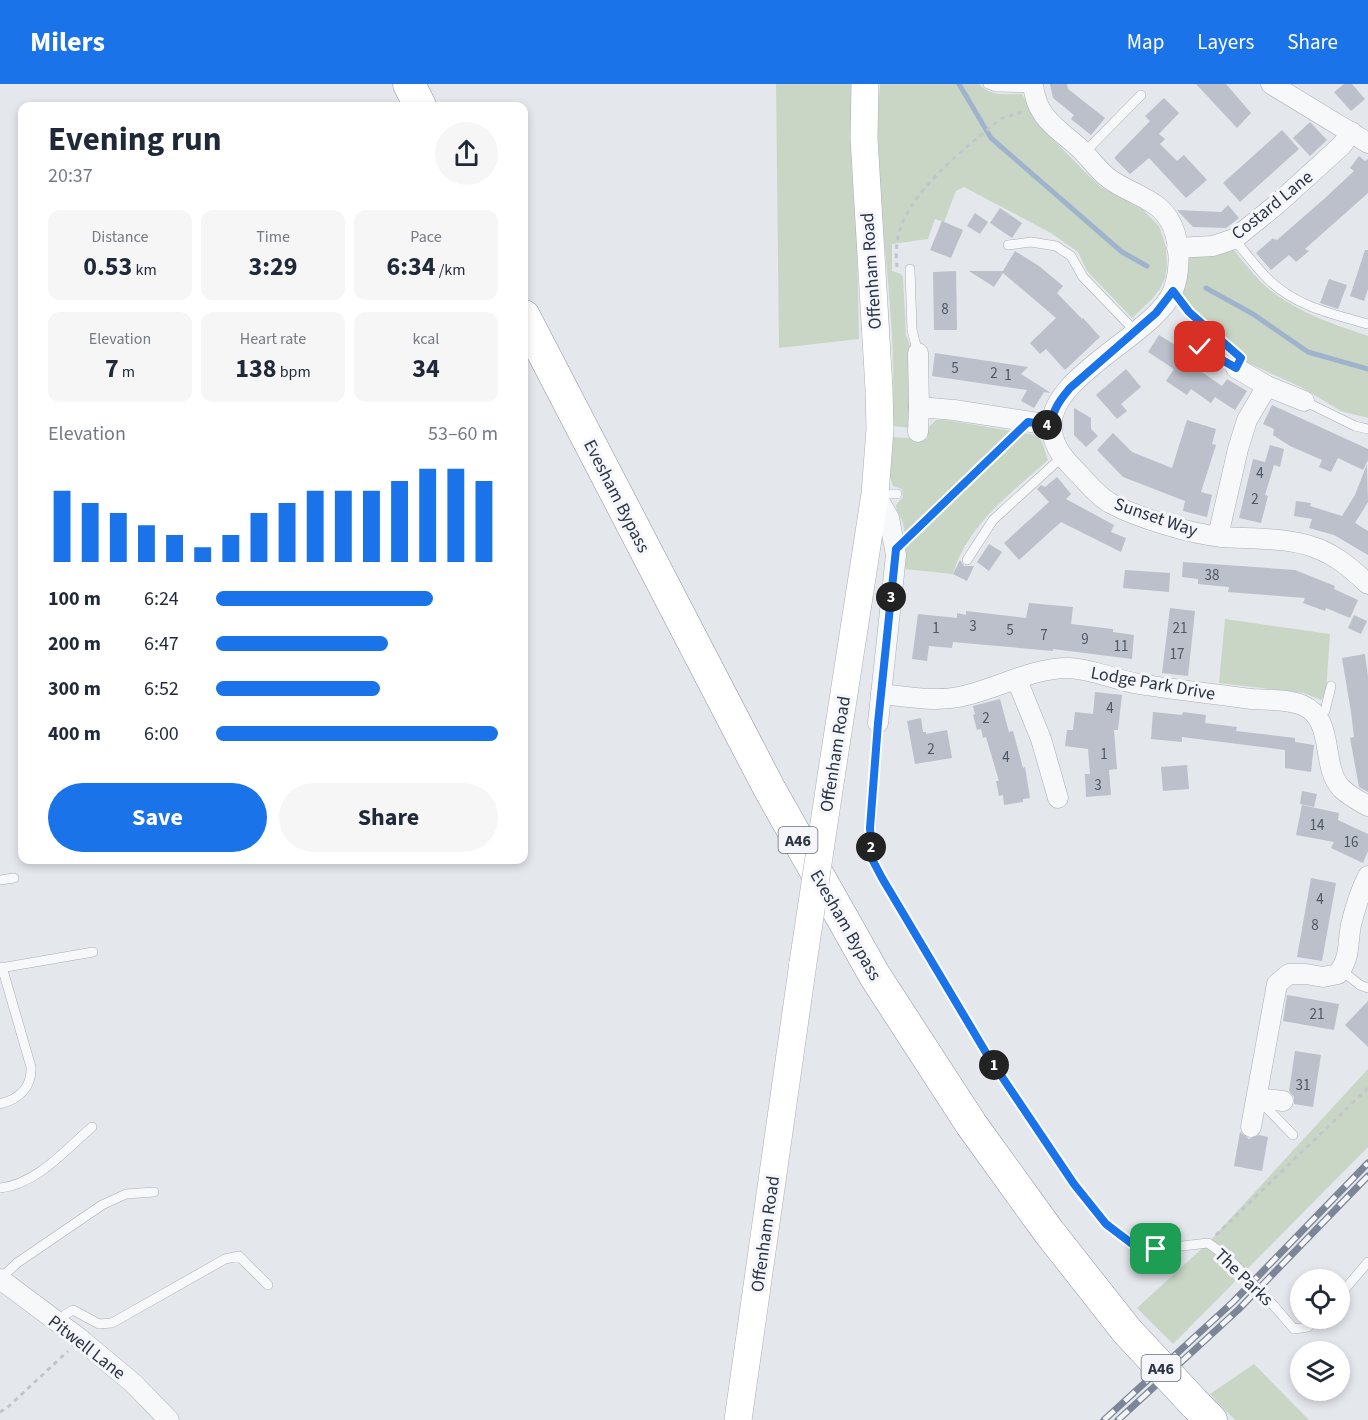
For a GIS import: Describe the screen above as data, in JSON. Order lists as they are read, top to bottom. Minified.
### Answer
{"streets":{"highway":["Evesham Bypass","A46"],"main road":["Offenham Road"],"street":["Costard Lane","Sunset Way","Lodge Park Drive","The Parks","Pitwell Lane"]},"crossings":[["Offenham Road","The Parks"],["Lodge Park Drive","The Parks"]],"house_numbers":["8","5","2","1","4","2","38","3","1","21","5","7","9","11","17","4","2","2","1","4","3","14","16","4","8","21","31"],"page":{"header":"Milers","nav":["Map","Layers","Share"],"heading":["Evening run","20:37"],"stats":[["Distance","0.53 km"],["Time","3:29"],["Pace","6:34 /km"],["Elevation","7 m"],["Heart rate","138 bpm"],["kcal","34"]],"chart":["Elevation","53–60 m"],"pins":["4","3","2","1"],"list":[{"name":"100 m","note":"6:24"},{"name":"200 m","note":"6:47"},{"name":"300 m","note":"6:52"},{"name":"400 m","note":"6:00"}],"buttons":["Save","Share"]}}
